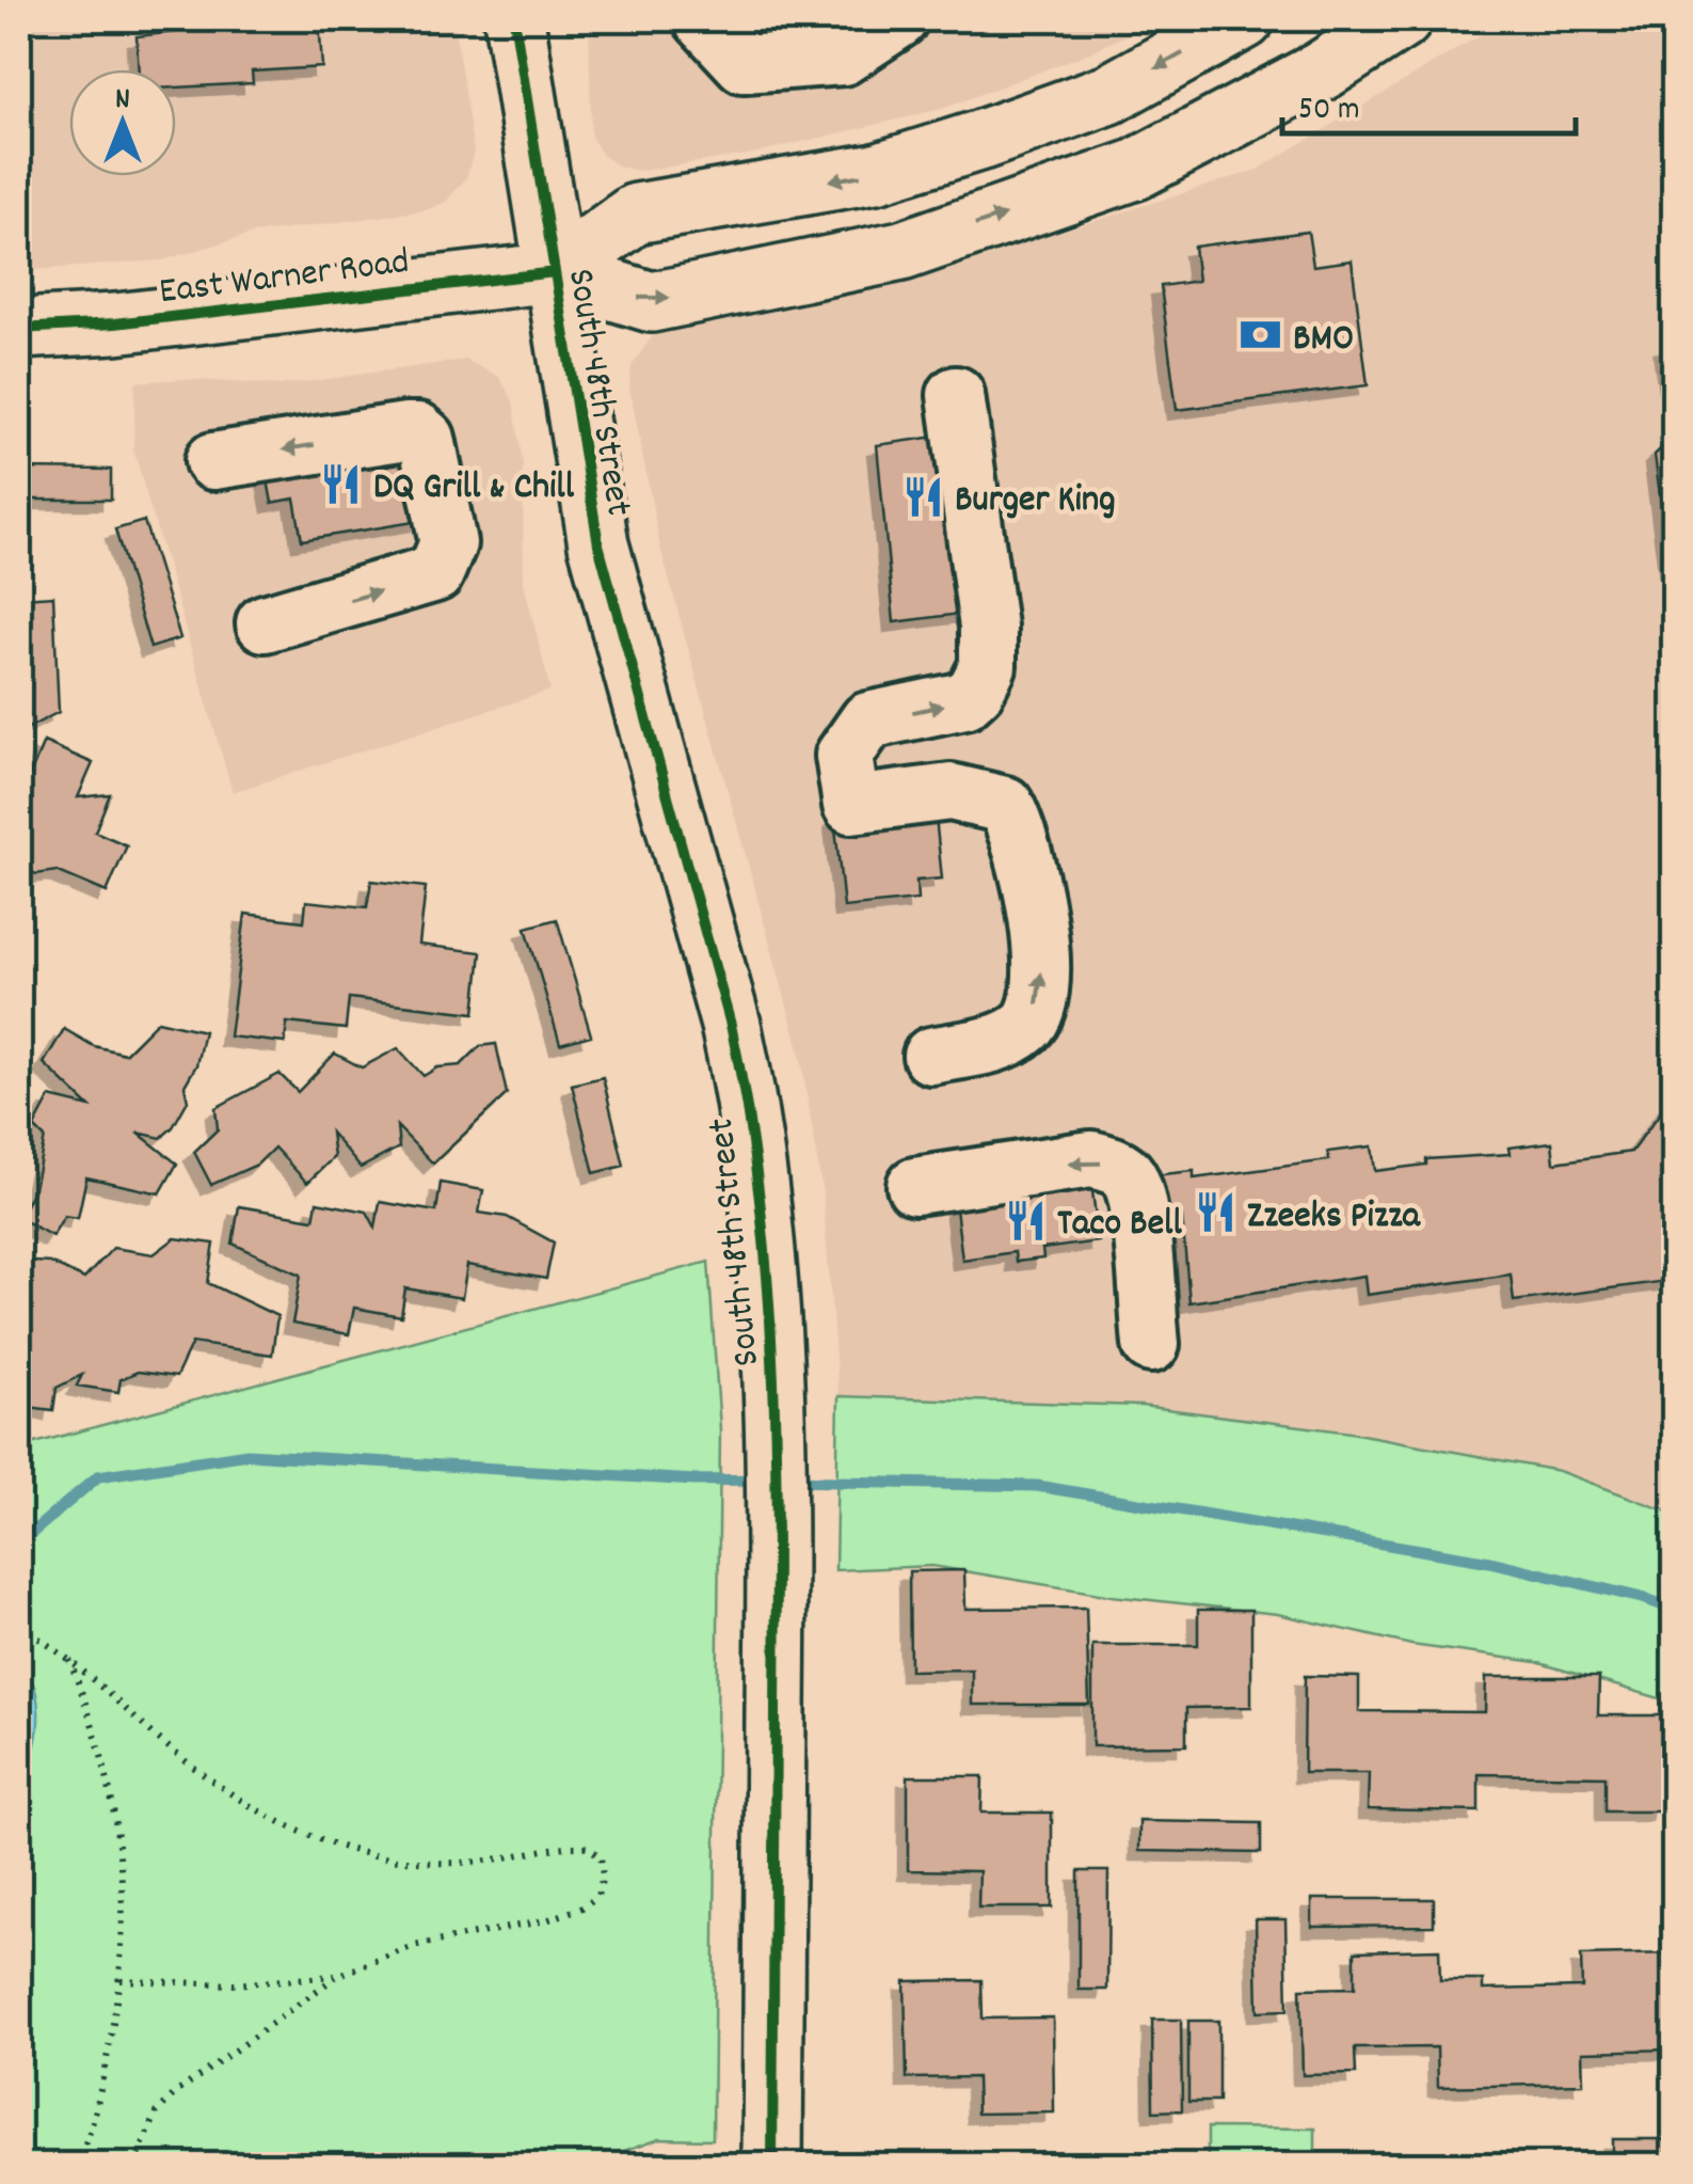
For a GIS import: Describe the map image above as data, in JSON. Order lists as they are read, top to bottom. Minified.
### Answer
{"streets":{"main road":["East Warner Road","South 48th Street"]},"crossings":[["East Warner Road","South 48th Street"]],"places":{"bank":["BMO"],"restaurant":["DQ Grill & Chill","Burger King","Zzeeks Pizza","Taco Bell"]},"scale_bar":"50 m","north":"top"}
